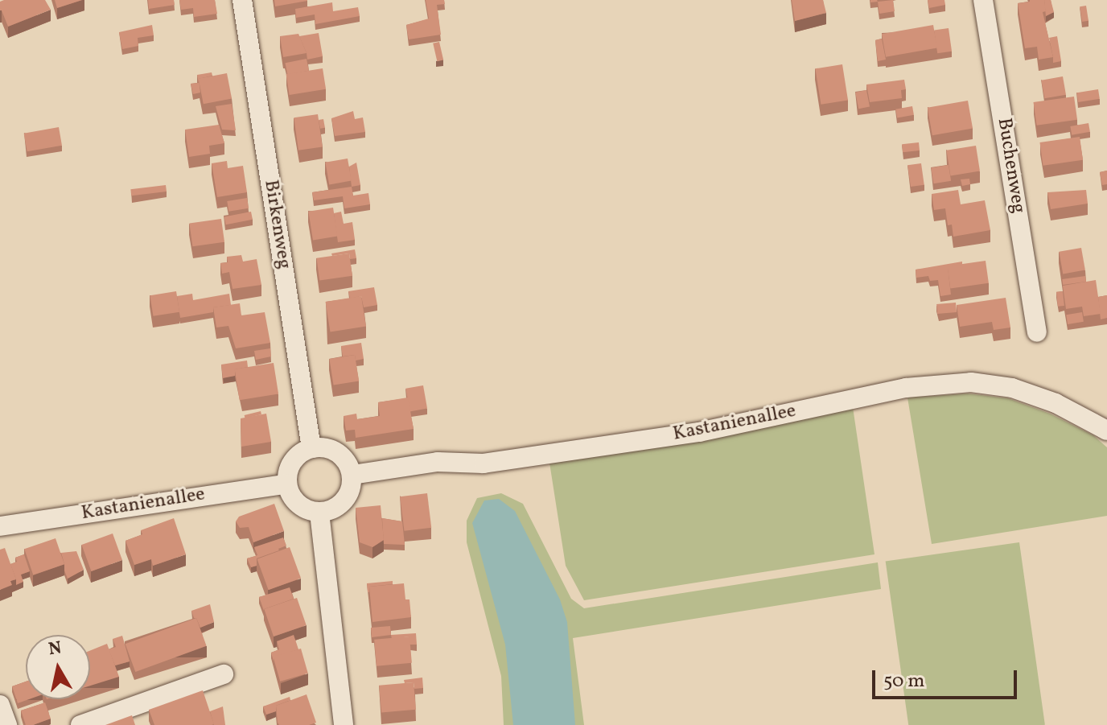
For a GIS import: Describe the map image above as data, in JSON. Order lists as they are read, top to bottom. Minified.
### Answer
{"streets":{"street":["Buchenweg","Birkenweg","Kastanienallee"]},"crossings":[["Birkenweg","Kastanienallee"]],"scale_bar":"50 m","north":"top"}
